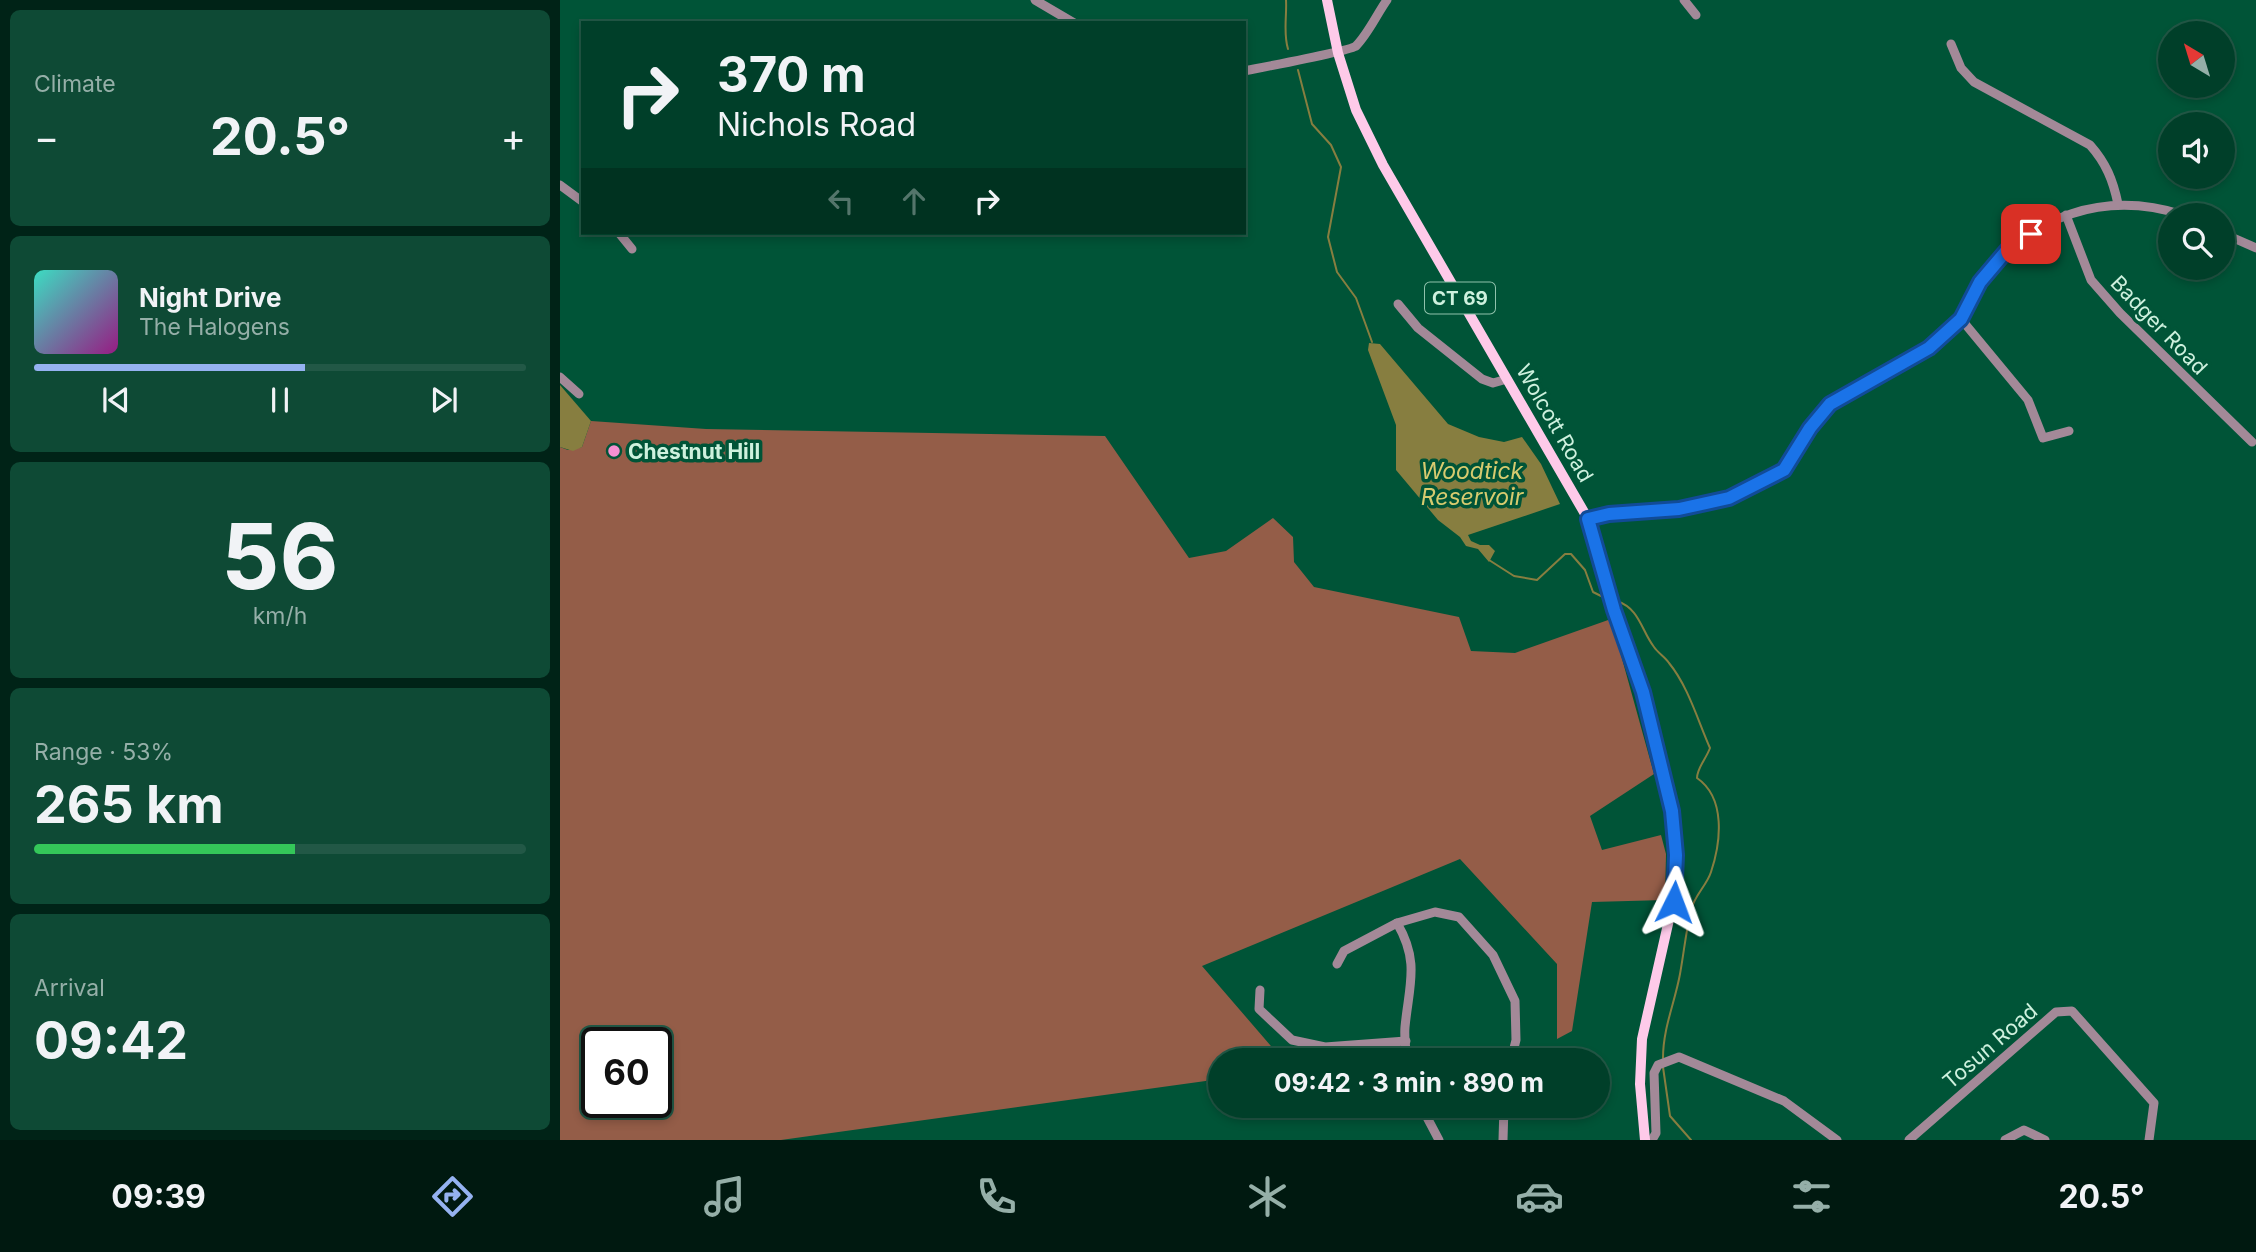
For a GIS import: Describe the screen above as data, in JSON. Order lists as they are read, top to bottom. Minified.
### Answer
{"streets":{"main road":["CT 69","Wolcott Road"],"street":["Badger Road","Tosun Road"]},"water":["Woodtick Reservoir"],"places":["Chestnut Hill"],"north":"top left","page":{"tile":["Climate",["56","km/h"],["Range · 53%","265 km"],["Arrival","09:42"]],"turn":["370 m","Nichols Road"],"heat":["−","20.5°","+"],"song":["Night Drive","The Halogens"],"limit":"60","trip":"09:42 · 3 min · 890 m","tabs":["09:39","20.5°"]}}
